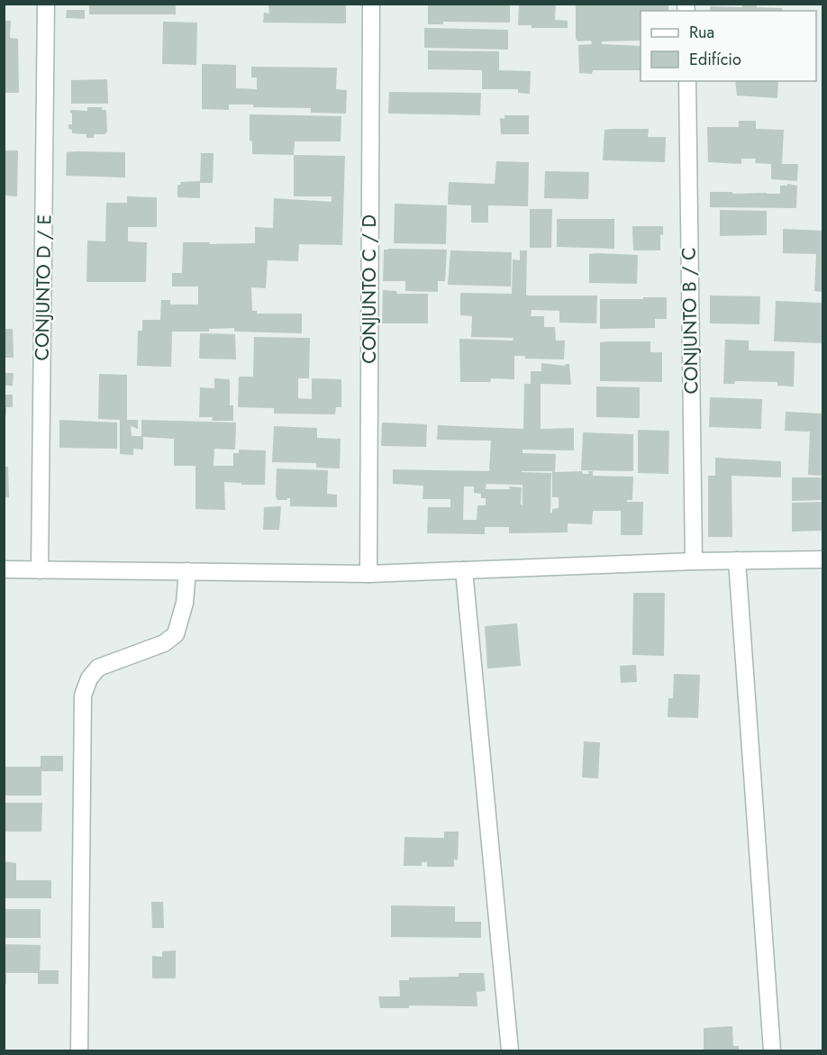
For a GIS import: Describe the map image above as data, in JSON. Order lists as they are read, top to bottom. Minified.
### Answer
{"streets":{"street":["CONJUNTO D / E","CONJUNTO C / D","CONJUNTO B / C"]},"legend":["Rua","Edifício"]}
